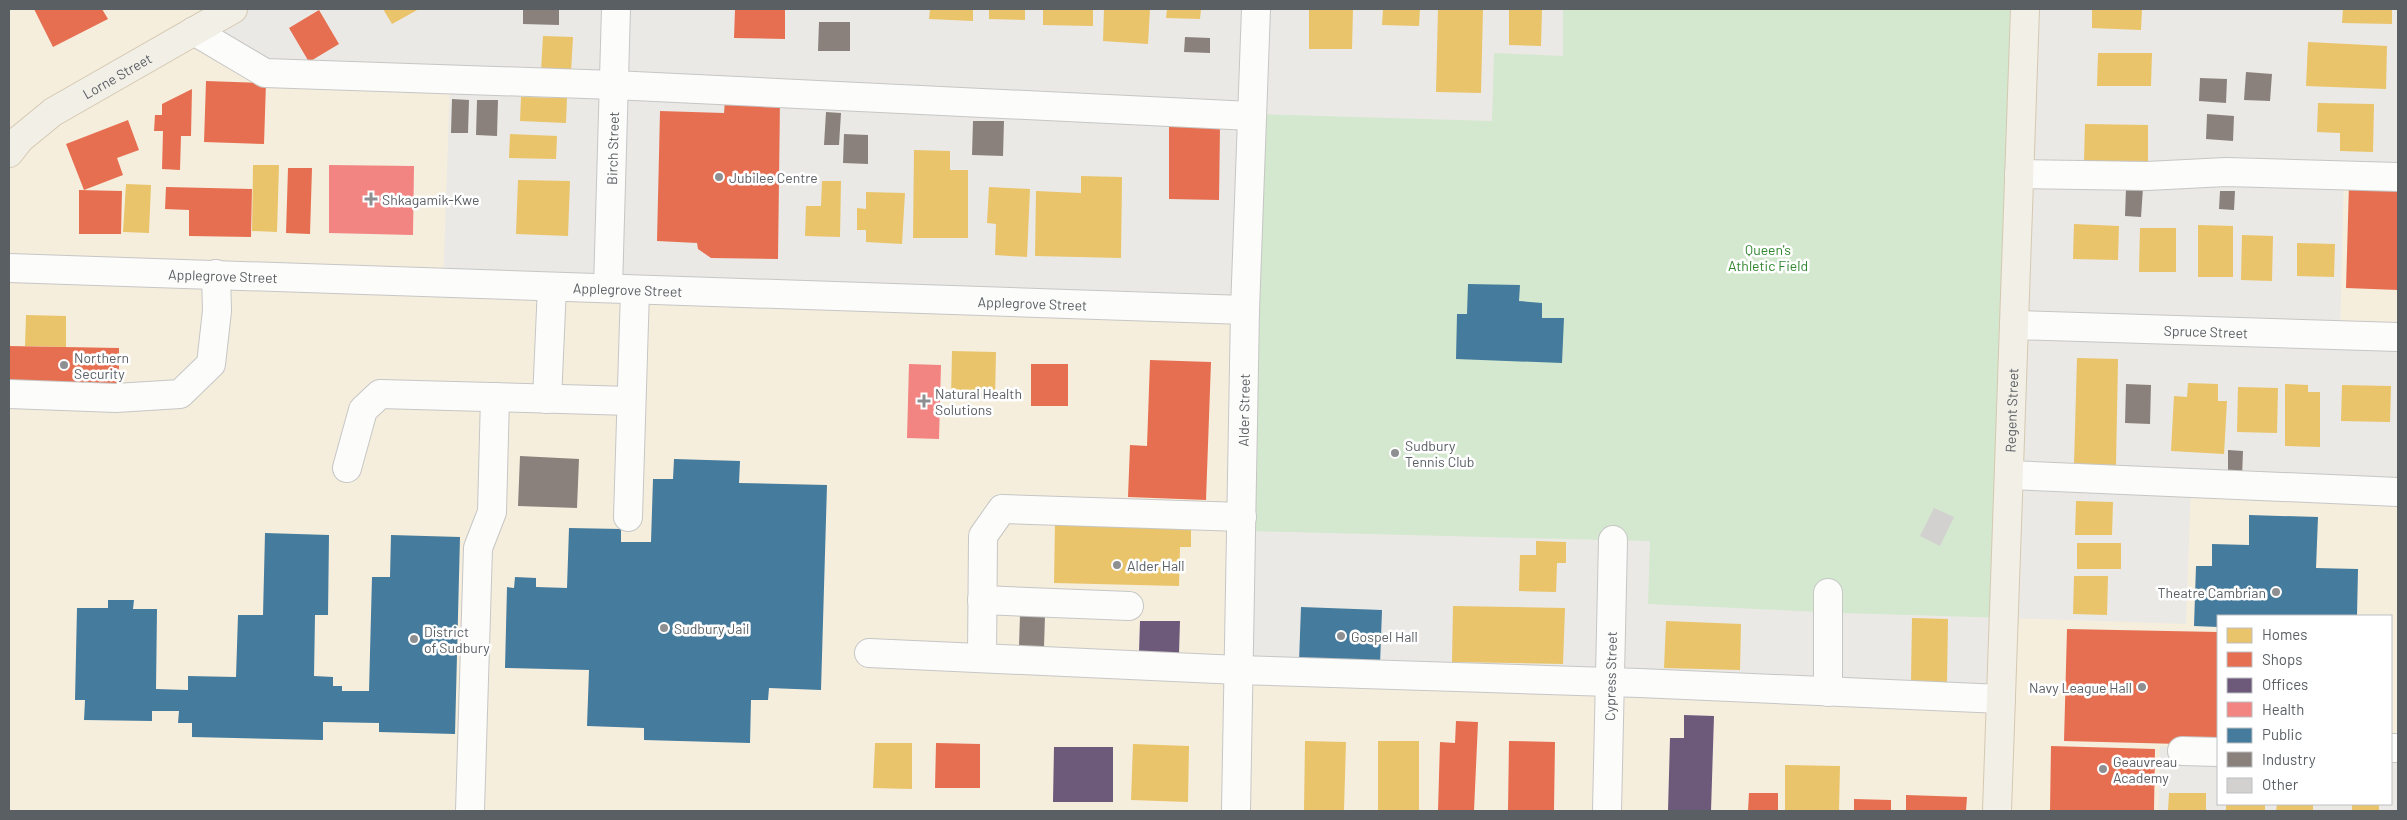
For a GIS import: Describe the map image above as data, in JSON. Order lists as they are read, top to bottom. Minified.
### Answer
{"streets":{"main road":["Lorne Street","Regent Street"],"street":["Birch Street","Applegrove Street","Spruce Street","Alder Street","Cypress Street"]},"crossings":[["Birch Street","Applegrove Street"],["Applegrove Street","Alder Street"],["Spruce Street","Regent Street"]],"parks":["Queen's Athletic Field"],"places":{"other":["Jubilee Centre","Northern Security","Sudbury Tennis Club","Alder Hall","Theatre Cambrian","Sudbury Jail","Gospel Hall","District of Sudbury","Navy League Hall","Geauvreau Academy"],"health":["Shkagamik-Kwe","Natural Health Solutions"]},"legend":["Homes","Shops","Offices","Health","Public","Industry","Other"]}
